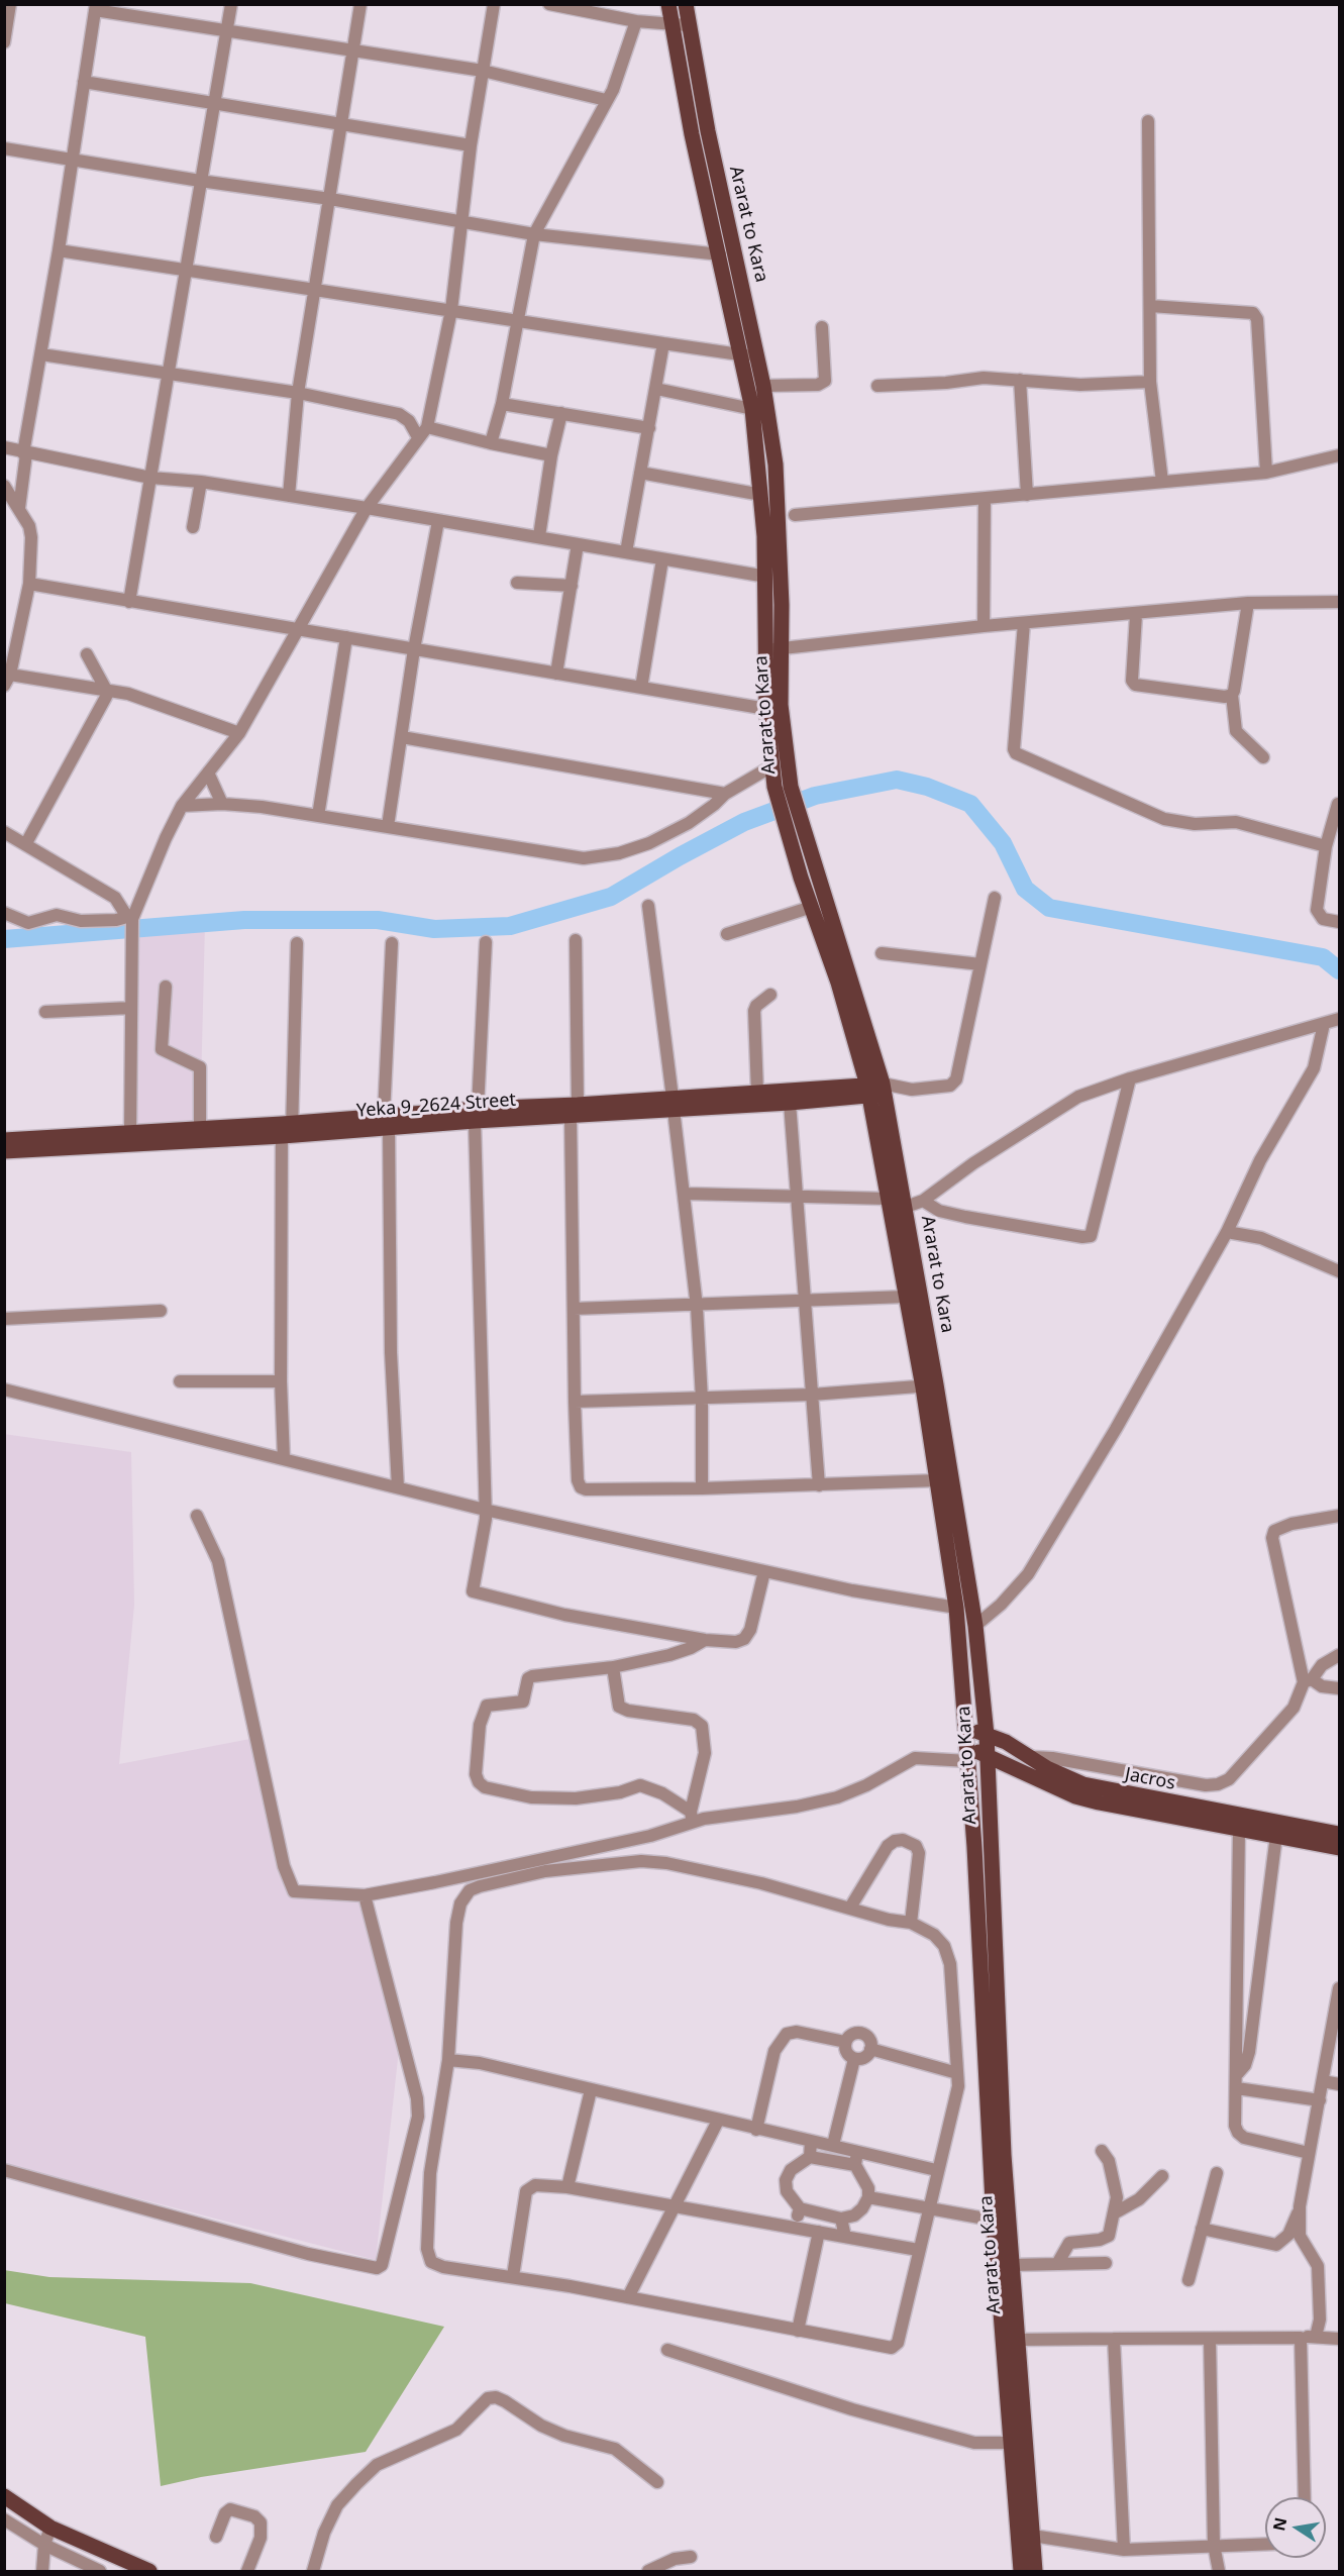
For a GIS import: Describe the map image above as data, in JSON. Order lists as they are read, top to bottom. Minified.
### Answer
{"streets":{"main road":["Ararat to Kara","Yeka 9_2624 Street","Jacros"]},"crossings":[["Ararat to Kara","Yeka 9_2624 Street"],["Ararat to Kara","Jacros"]],"north":"left"}
